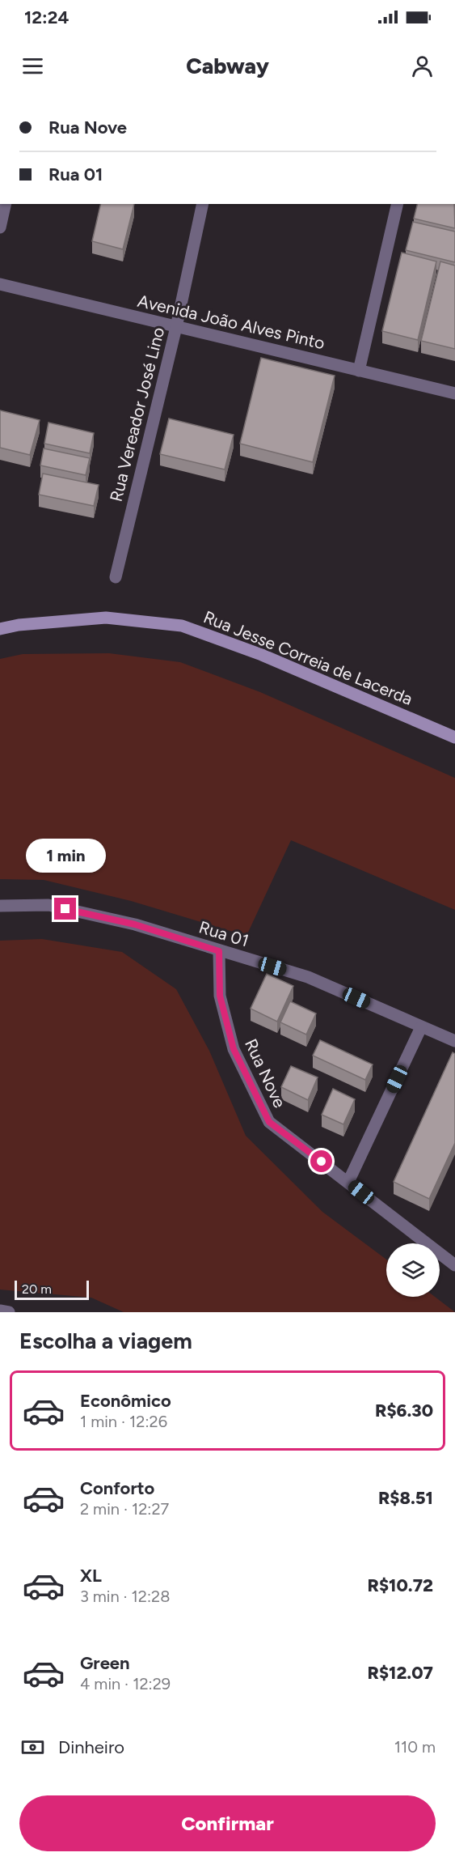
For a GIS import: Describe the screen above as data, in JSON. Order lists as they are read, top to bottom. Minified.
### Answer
{"streets":{"main road":["Rua Jesse Correia de Lacerda"],"street":["Avenida João Alves Pinto","Rua Vereador José Lino","Rua 01","Rua Nove"]},"crossings":[["Avenida João Alves Pinto","Rua Vereador José Lino"],["Rua 01","Rua Nove"]],"scale_bar":"20 m","page":{"status":"12:24","header":"Cabway","banner":["Rua Nove","Rua 01"],"bubble":"1 min","scale":"20 m","heading":"Escolha a viagem","list":[{"name":"Econômico","note":"1 min · 12:26","value":"R$6.30"},{"name":"Conforto","note":"2 min · 12:27","value":"R$8.51"},{"name":"XL","note":"3 min · 12:28","value":"R$10.72"},{"name":"Green","note":"4 min · 12:29","value":"R$12.07"}],"pay":["Dinheiro","110 m"],"buttons":"Confirmar"}}
